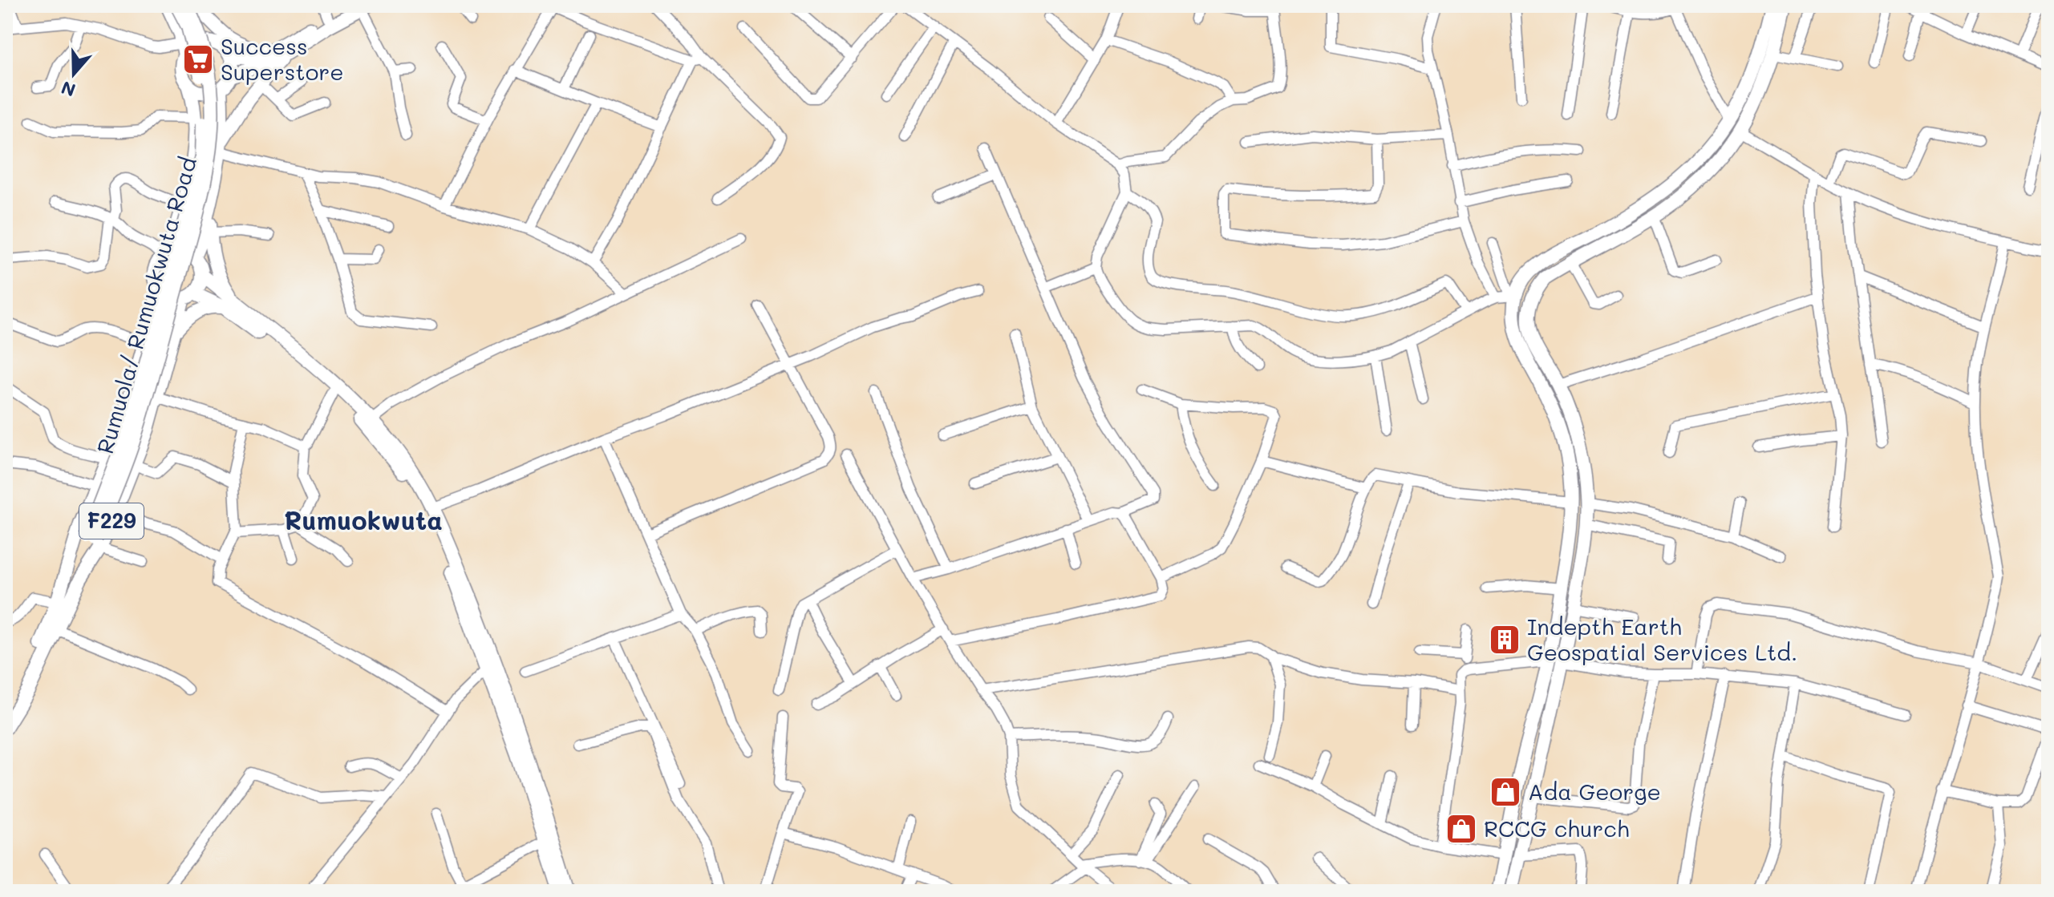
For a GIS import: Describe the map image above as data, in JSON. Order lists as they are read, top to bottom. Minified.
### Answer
{"streets":{"main road":["Rumuola/ Rumuokwuta Road","F229"]},"crossings":[["Rumuola/ Rumuokwuta Road","F229"]],"districts":["Rumuokwuta"],"places":{"supermarket":["Success Superstore"],"building":["Indepth Earth Geospatial Services Ltd."],"shop":["Ada George","RCCG church"]},"north":"bottom"}
